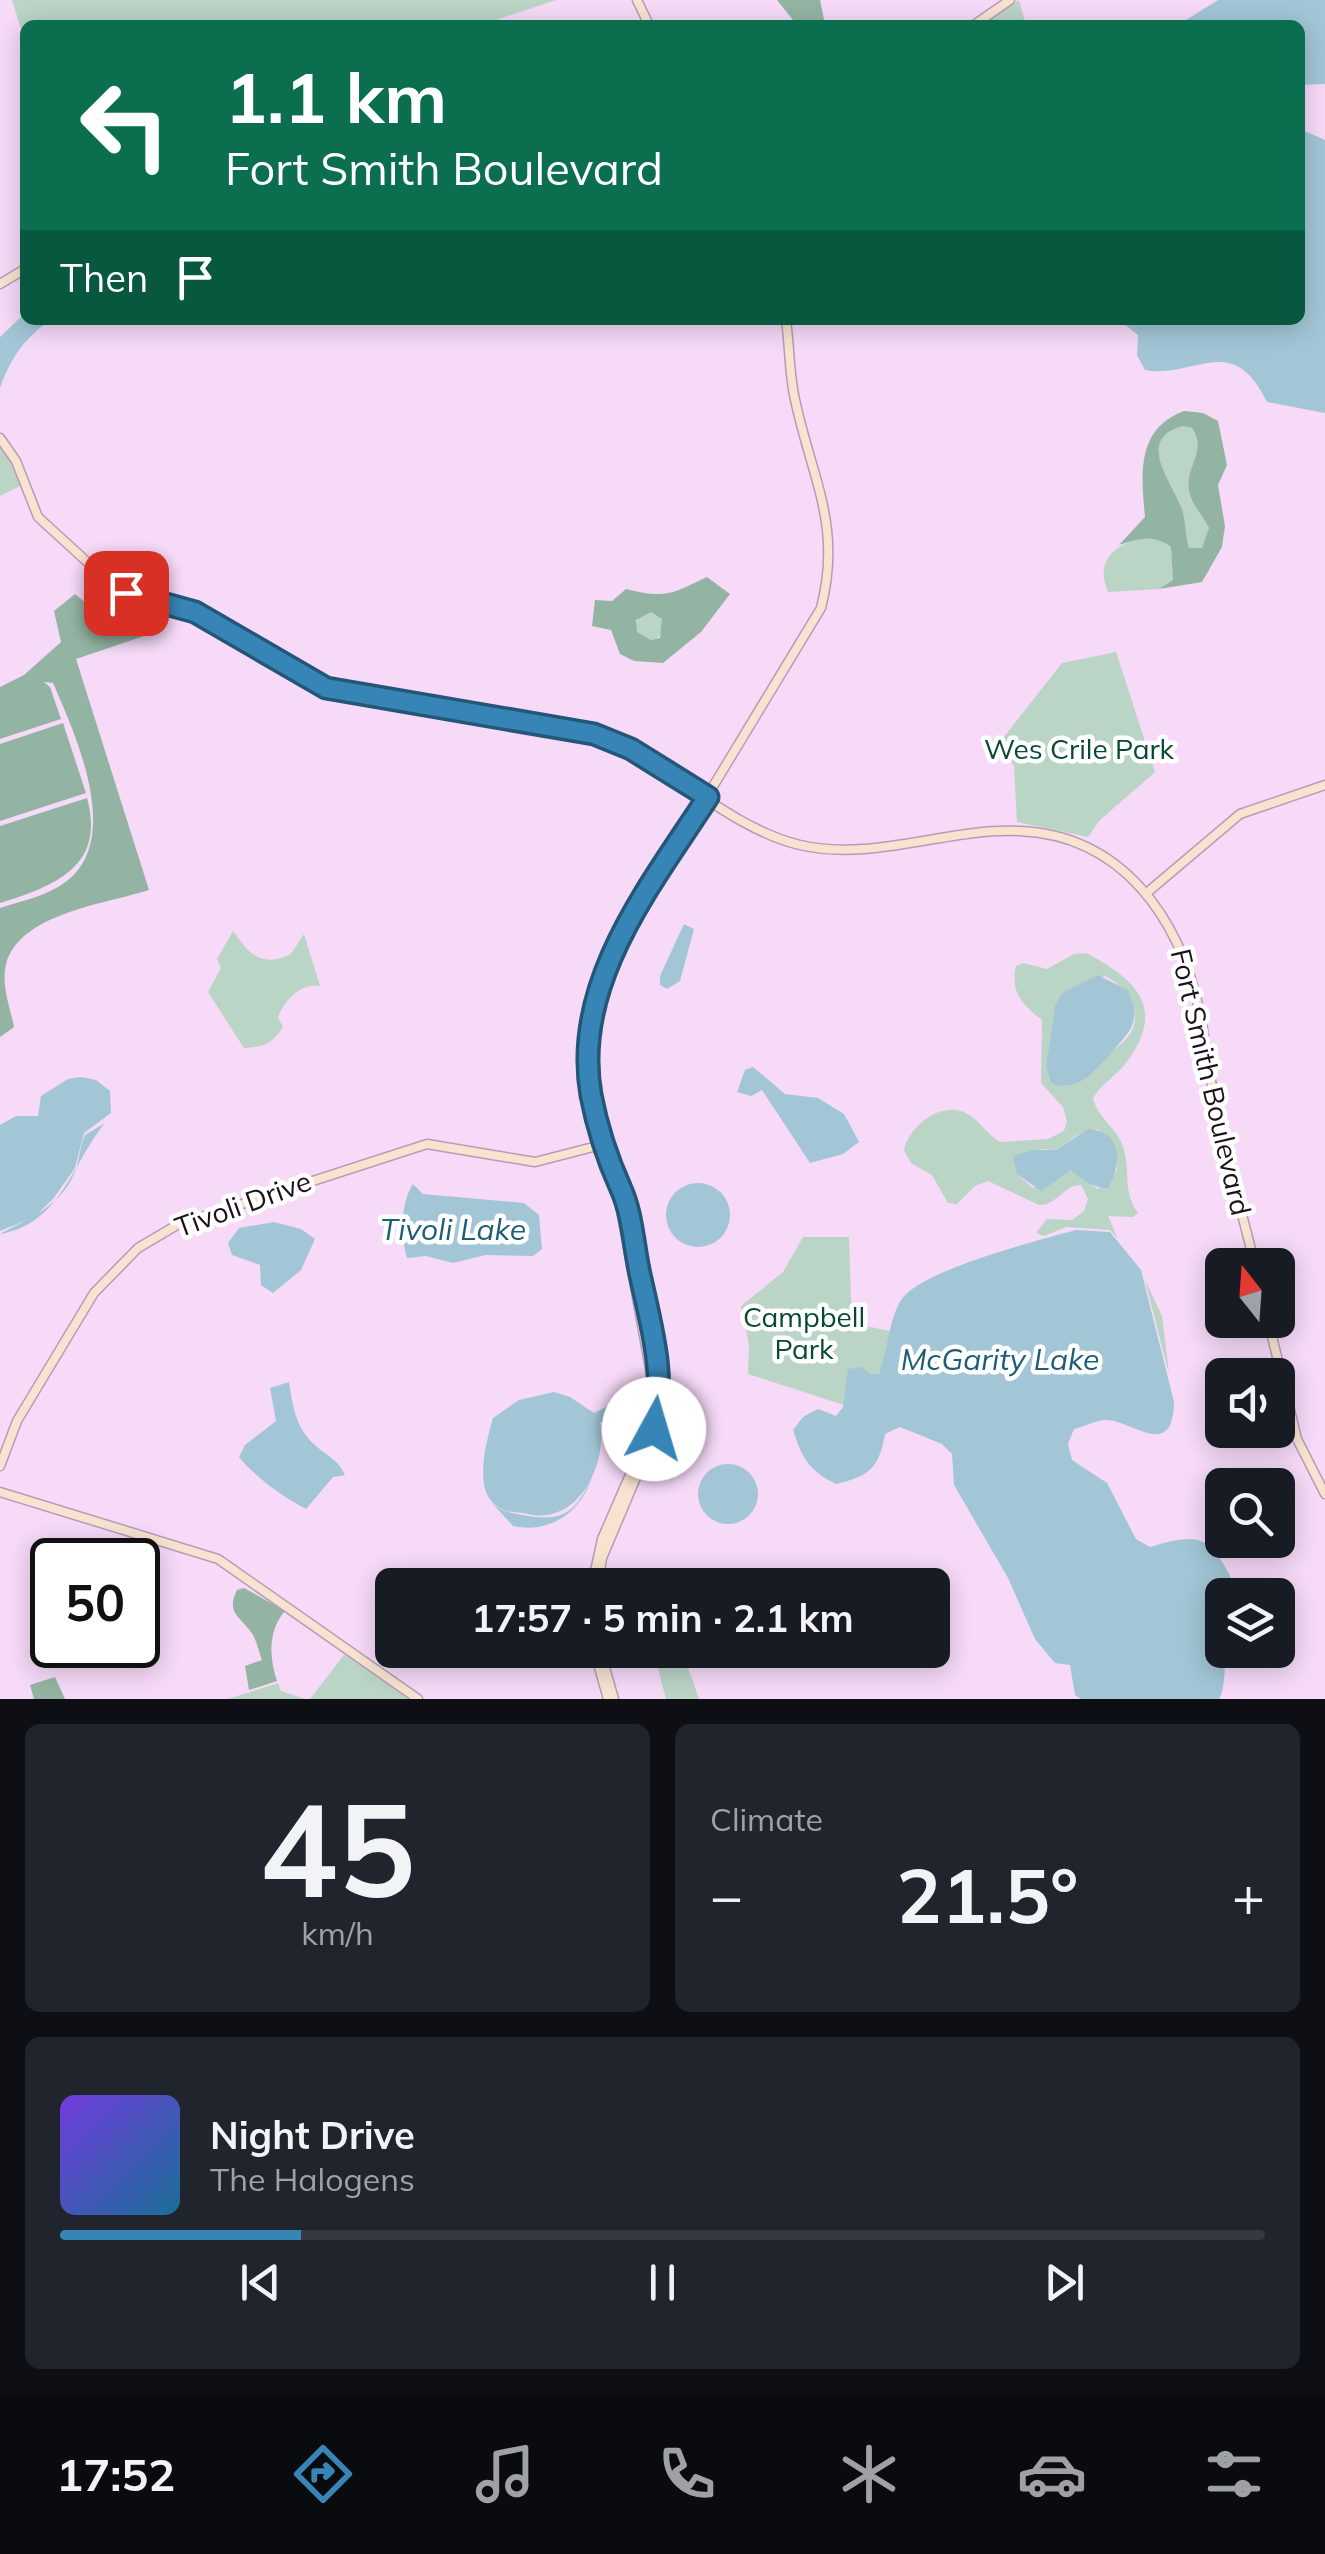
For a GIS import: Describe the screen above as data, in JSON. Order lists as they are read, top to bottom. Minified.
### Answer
{"streets":{"street":["Fort Smith Boulevard","Tivoli Drive"]},"water":["Tivoli Lake","McGarity Lake"],"parks":["Wes Crile Park","Campbell Park"],"north":"top","page":{"turn":["1.1 km","Fort Smith Boulevard"],"then":"Then","limit":"50","trip":"17:57 · 5 min · 2.1 km","tile":[["45","km/h"],"Climate"],"heat":["−","21.5°","+"],"song":["Night Drive","The Halogens"],"tabs":"17:52"}}
